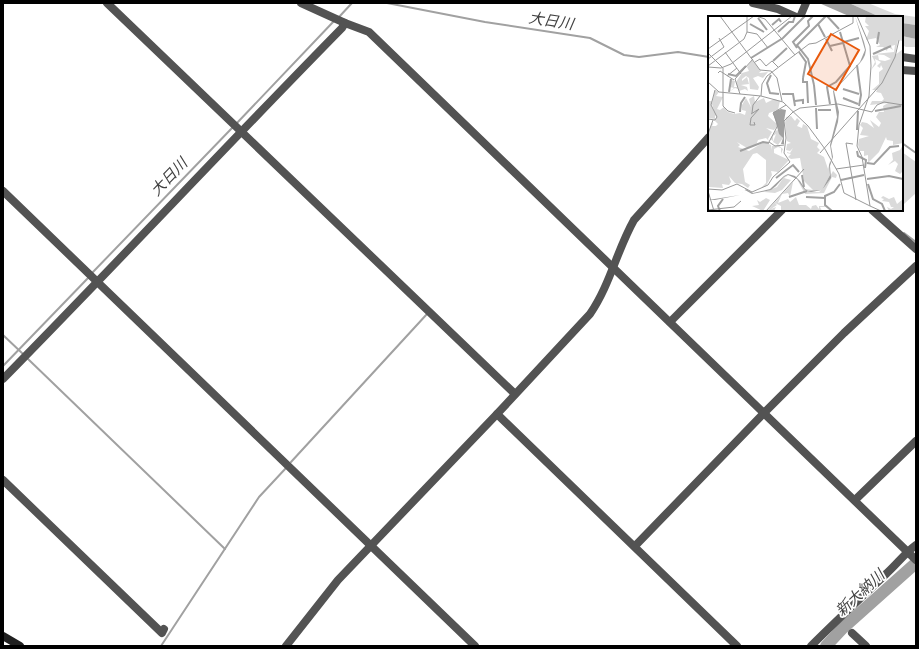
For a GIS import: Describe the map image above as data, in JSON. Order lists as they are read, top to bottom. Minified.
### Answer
{"water":["大日川","新大納川"]}
